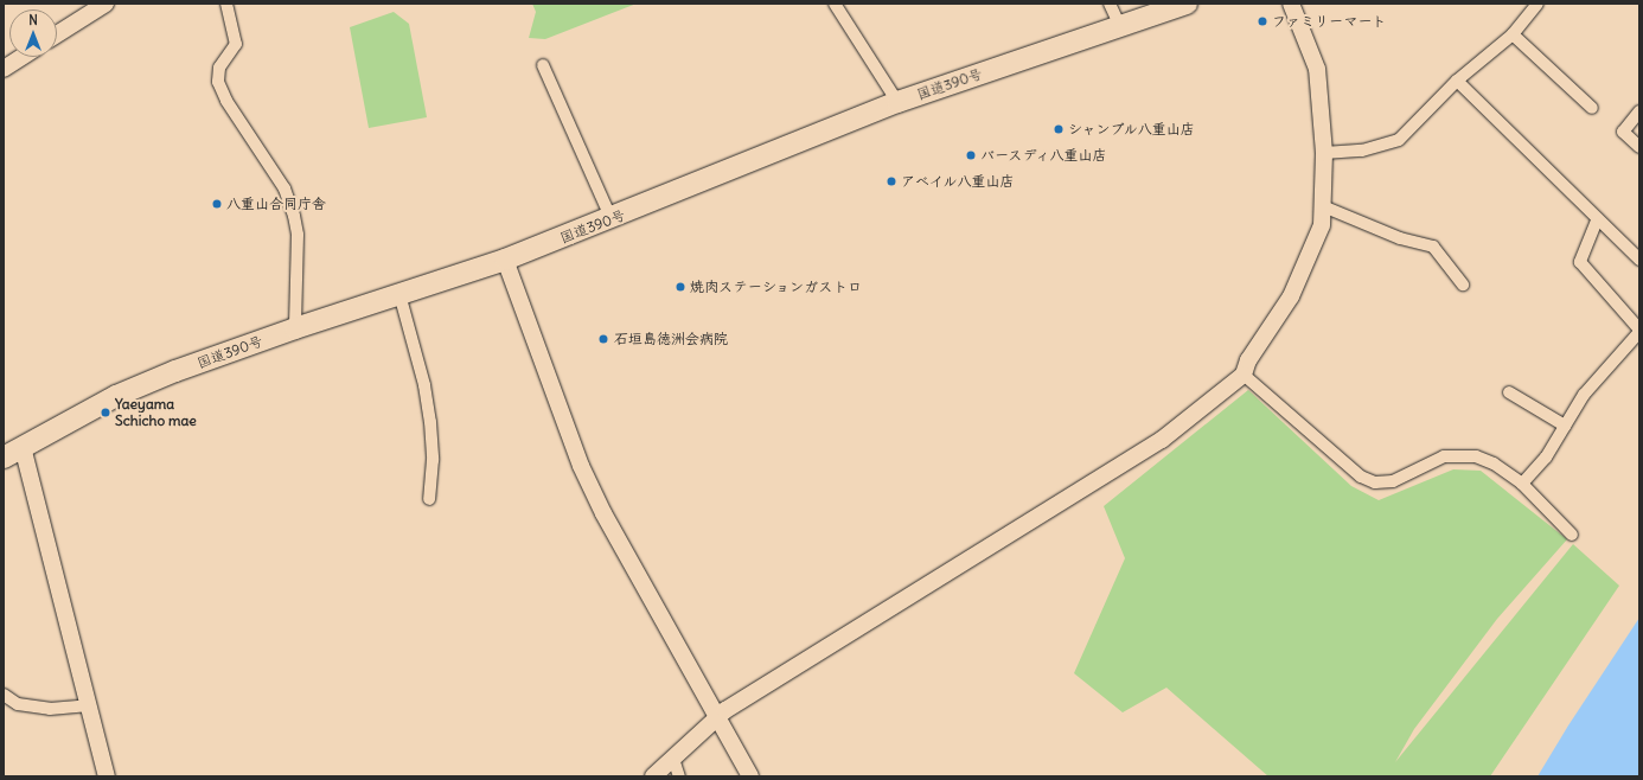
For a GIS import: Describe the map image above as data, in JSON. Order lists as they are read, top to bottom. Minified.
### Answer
{"streets":{"highway":["国道390号"]},"places":["ファミリーマート","シャンブル八重山店","バースディ八重山店","アベイル八重山店","八重山合同庁舎","焼肉ステーションガストロ","石垣島徳洲会病院","Yaeyama Schicho mae"],"north":"top"}
